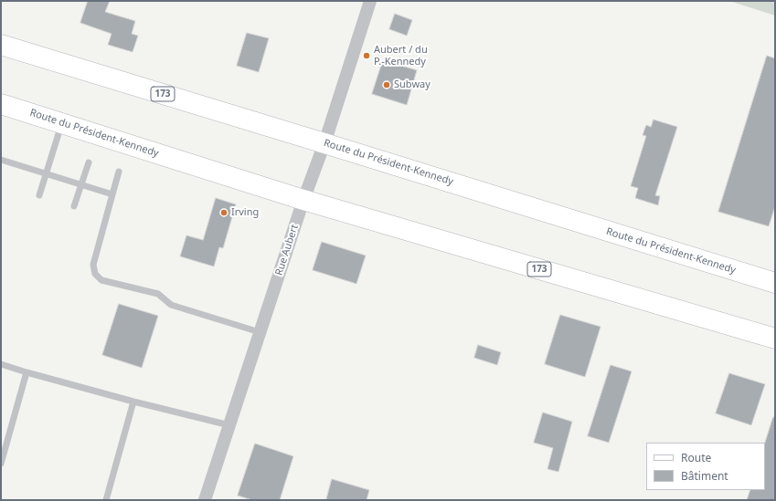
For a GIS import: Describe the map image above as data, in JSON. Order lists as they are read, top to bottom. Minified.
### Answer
{"streets":{"main road":["173","Route du Président-Kennedy"],"street":["Rue Aubert"]},"crossings":[["Route du Président-Kennedy","Rue Aubert"]],"places":["Aubert / du P.-Kennedy","Subway","Irving"],"legend":["Route","Bâtiment"]}
